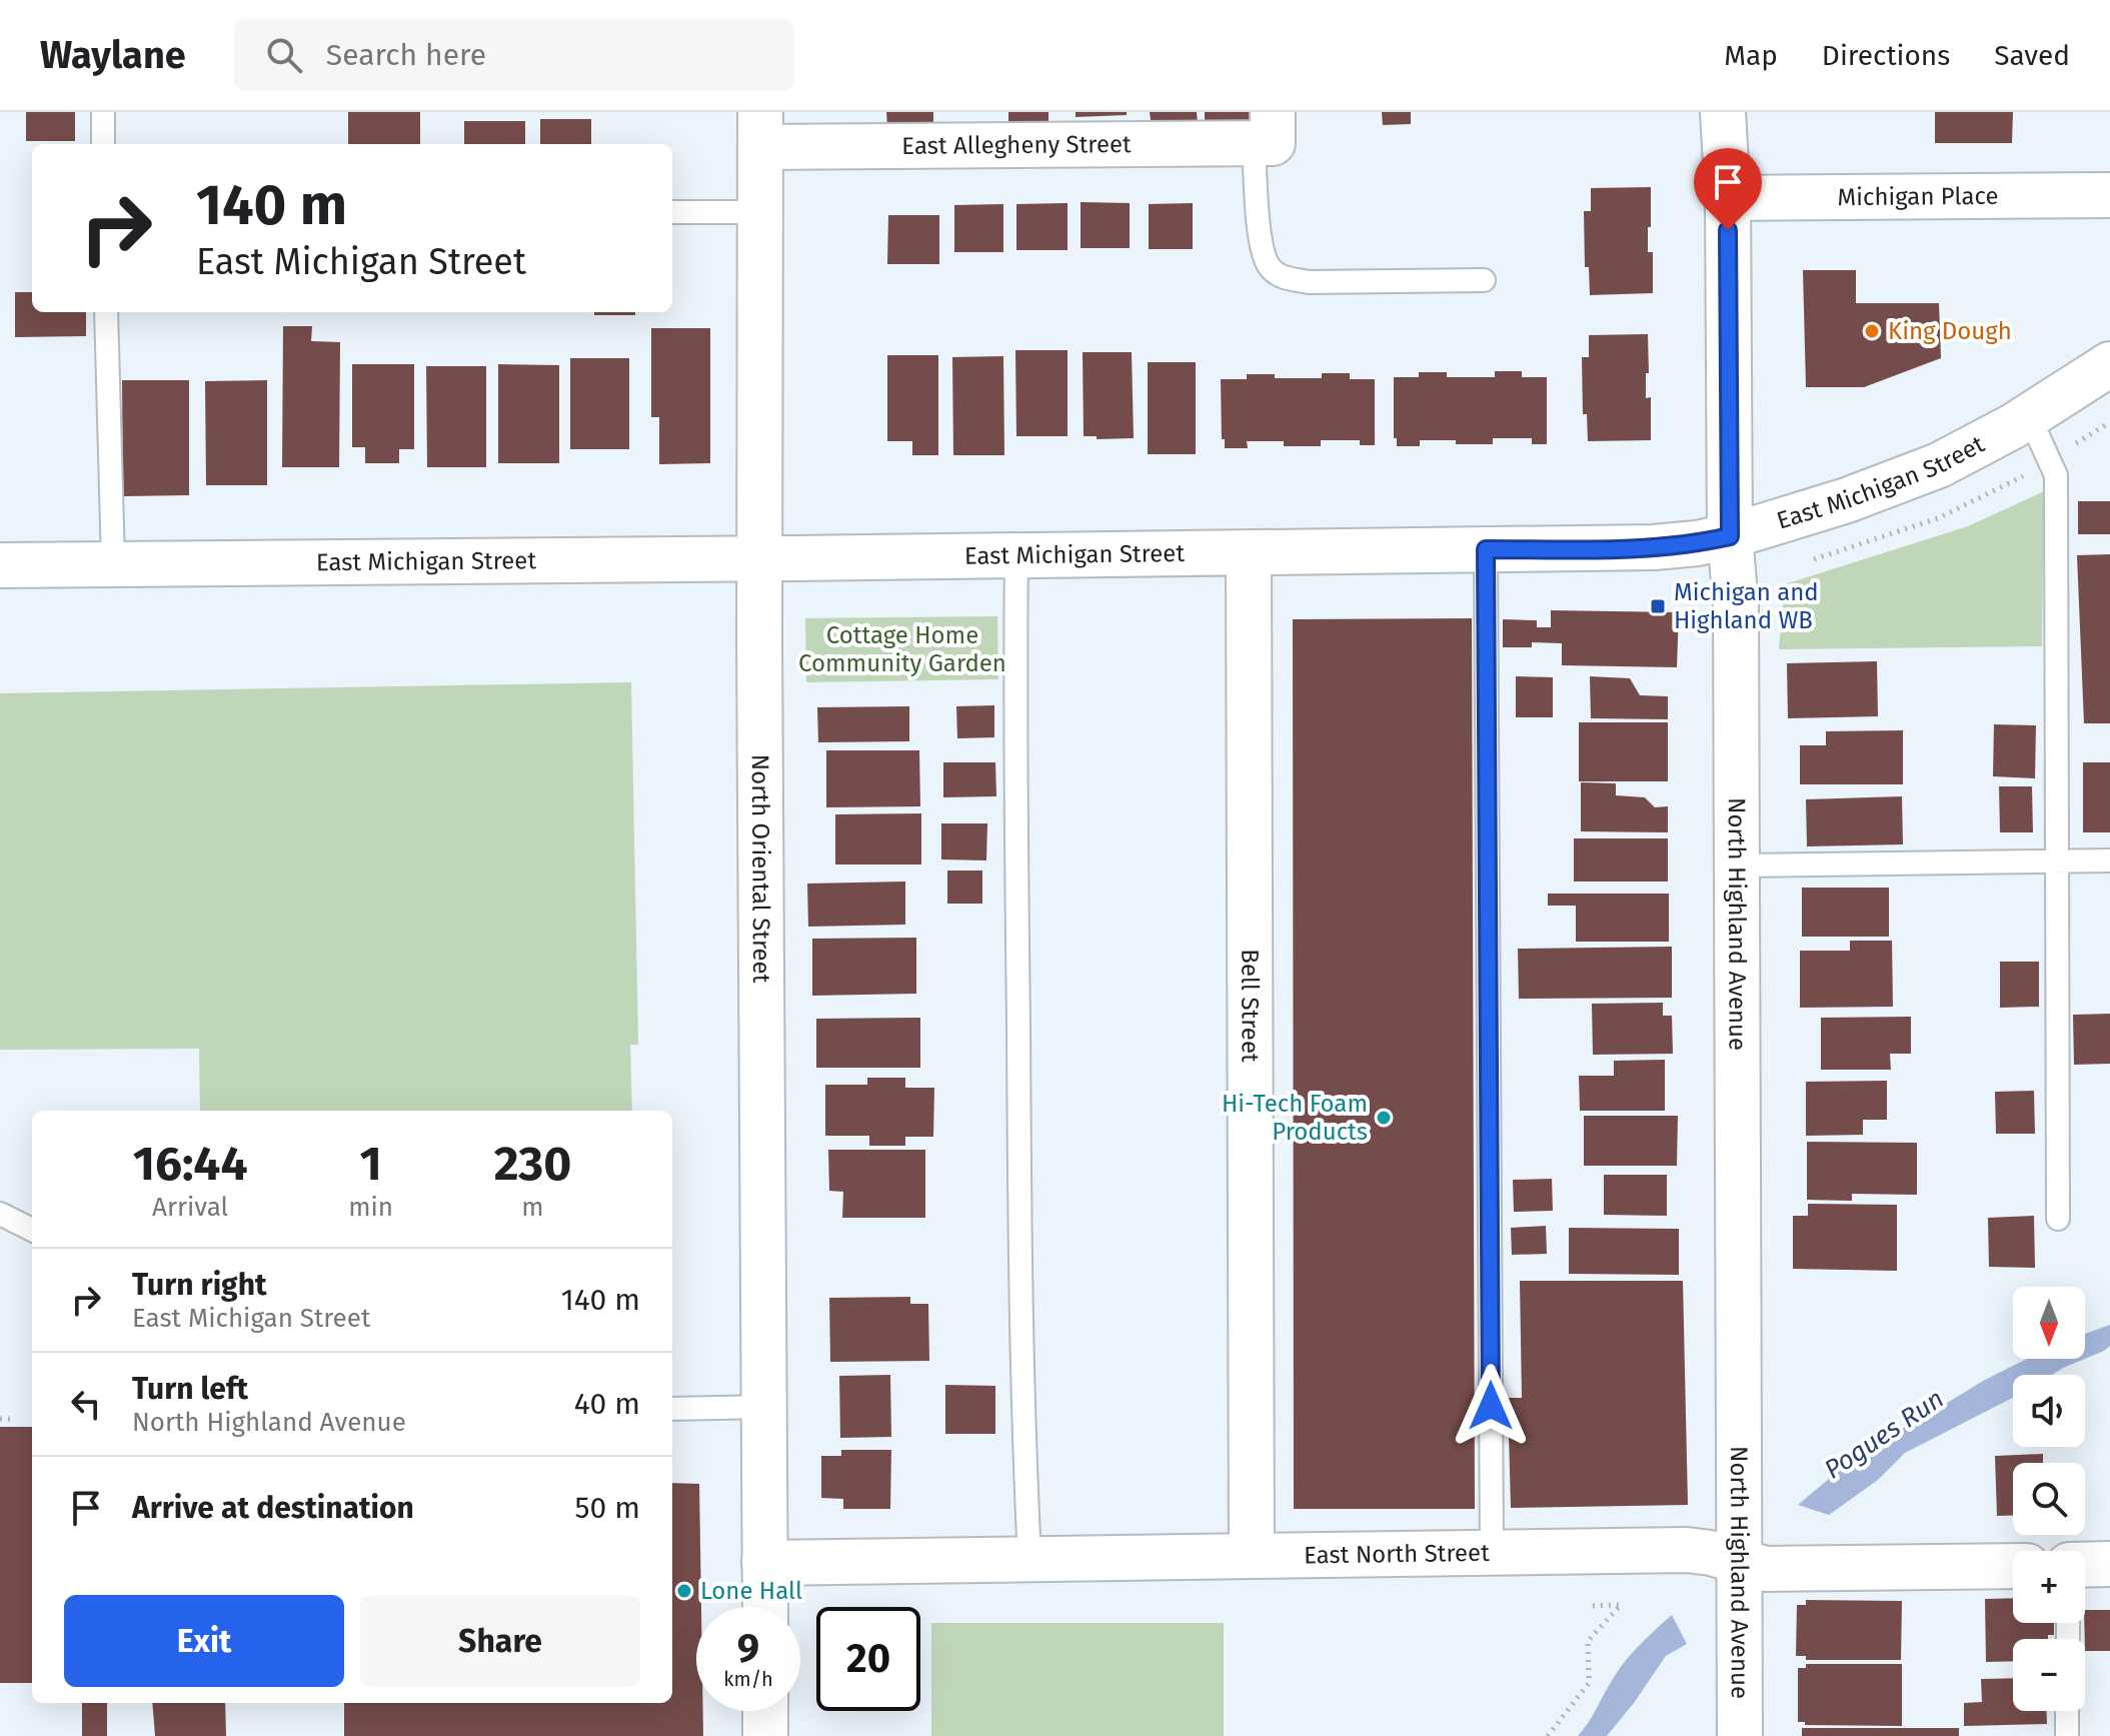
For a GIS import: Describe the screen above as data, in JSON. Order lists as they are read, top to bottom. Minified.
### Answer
{"streets":{"street":["East Allegheny Street","Michigan Place","East Michigan Street","North Oriental Street","North Highland Avenue","Bell Street","East North Street"]},"crossings":[["East Allegheny Street","North Oriental Street"],["Michigan Place","North Highland Avenue"],["East Michigan Street","North Oriental Street"],["East Michigan Street","North Highland Avenue"],["East Michigan Street","Bell Street"],["North Oriental Street","East North Street"],["North Highland Avenue","East North Street"],["Bell Street","East North Street"]],"water":["Pogues Run"],"parks":["Cottage Home Community Garden"],"places":{"other":["King Dough","Hi-Tech Foam Products","Lone Hall"],"transit":["Michigan and Highland WB"]},"north":"bottom","page":{"header":"Waylane","search":"Search here","nav":["Map","Directions","Saved"],"turn":["140 m","East Michigan Street"],"eta":["16:44","Arrival","1","min","230","m"],"list":[{"name":"Turn right","note":"East Michigan Street","value":"140 m"},{"name":"Turn left","note":"North Highland Avenue","value":"40 m"},{"name":"Arrive at destination","value":"50 m"}],"map_buttons":["+","−"],"buttons":["Exit","Share"],"speed":"9 km/h","limit":"20"}}
